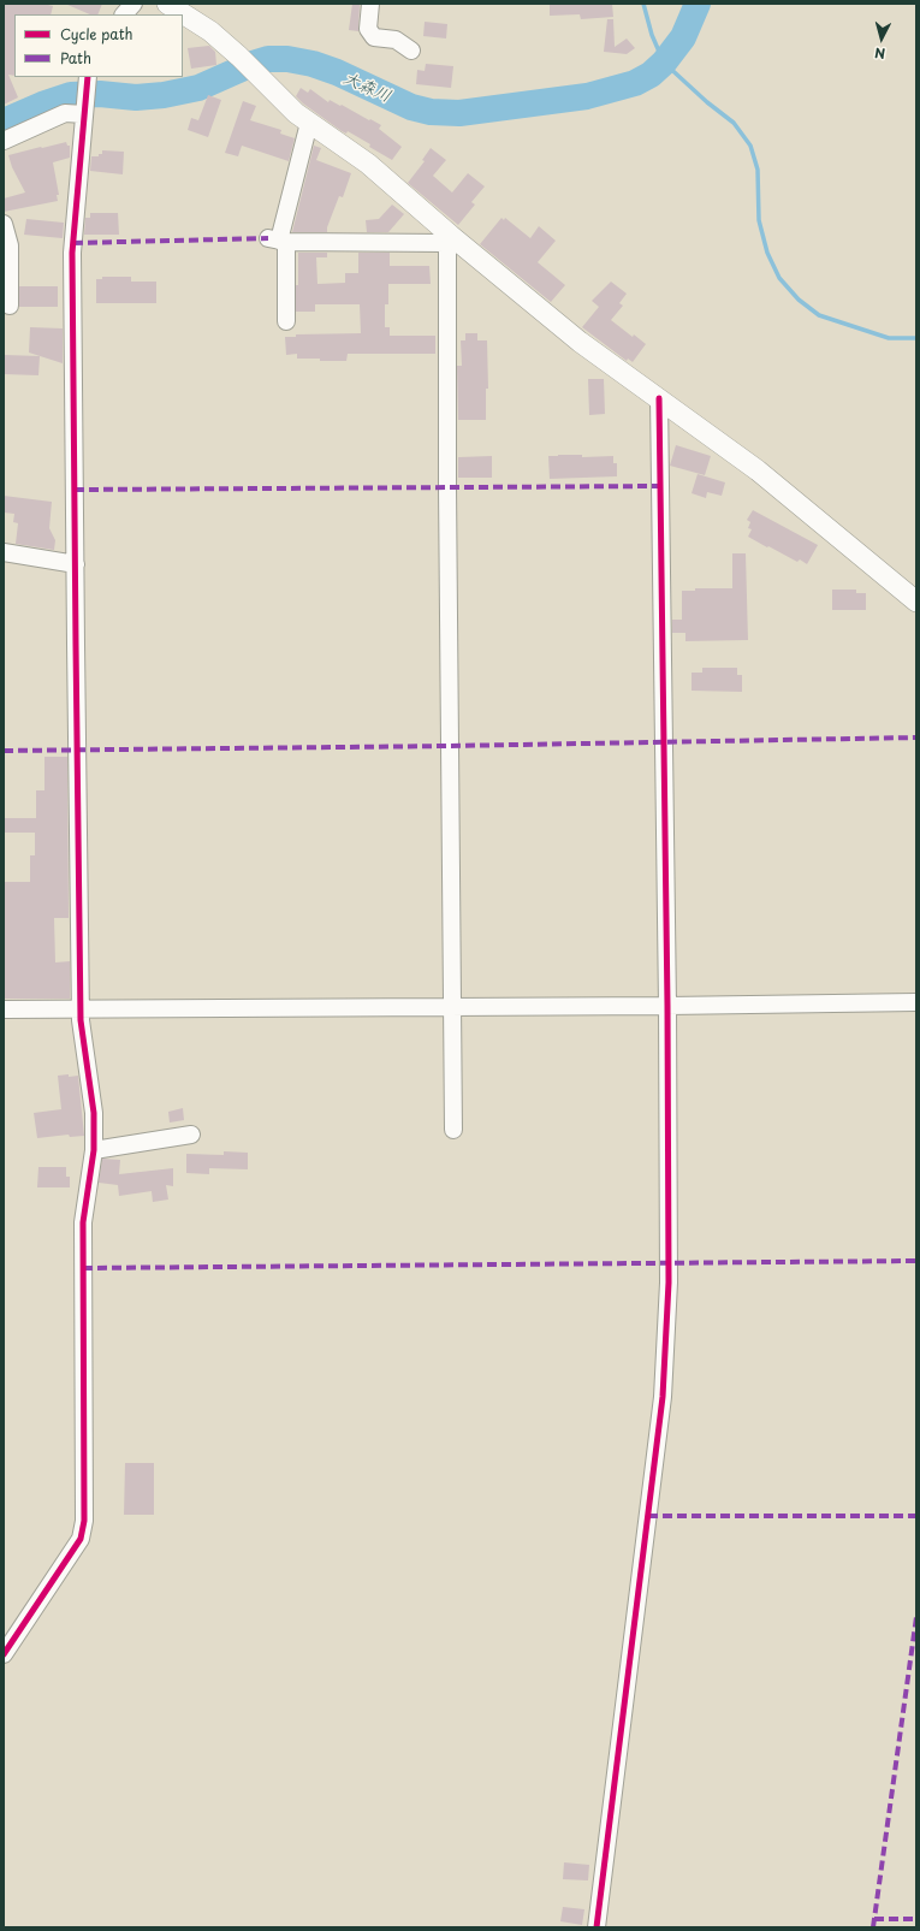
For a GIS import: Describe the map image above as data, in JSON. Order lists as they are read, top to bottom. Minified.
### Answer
{"water":["大森川"],"legend":["Cycle path","Path"],"north":"bottom"}
